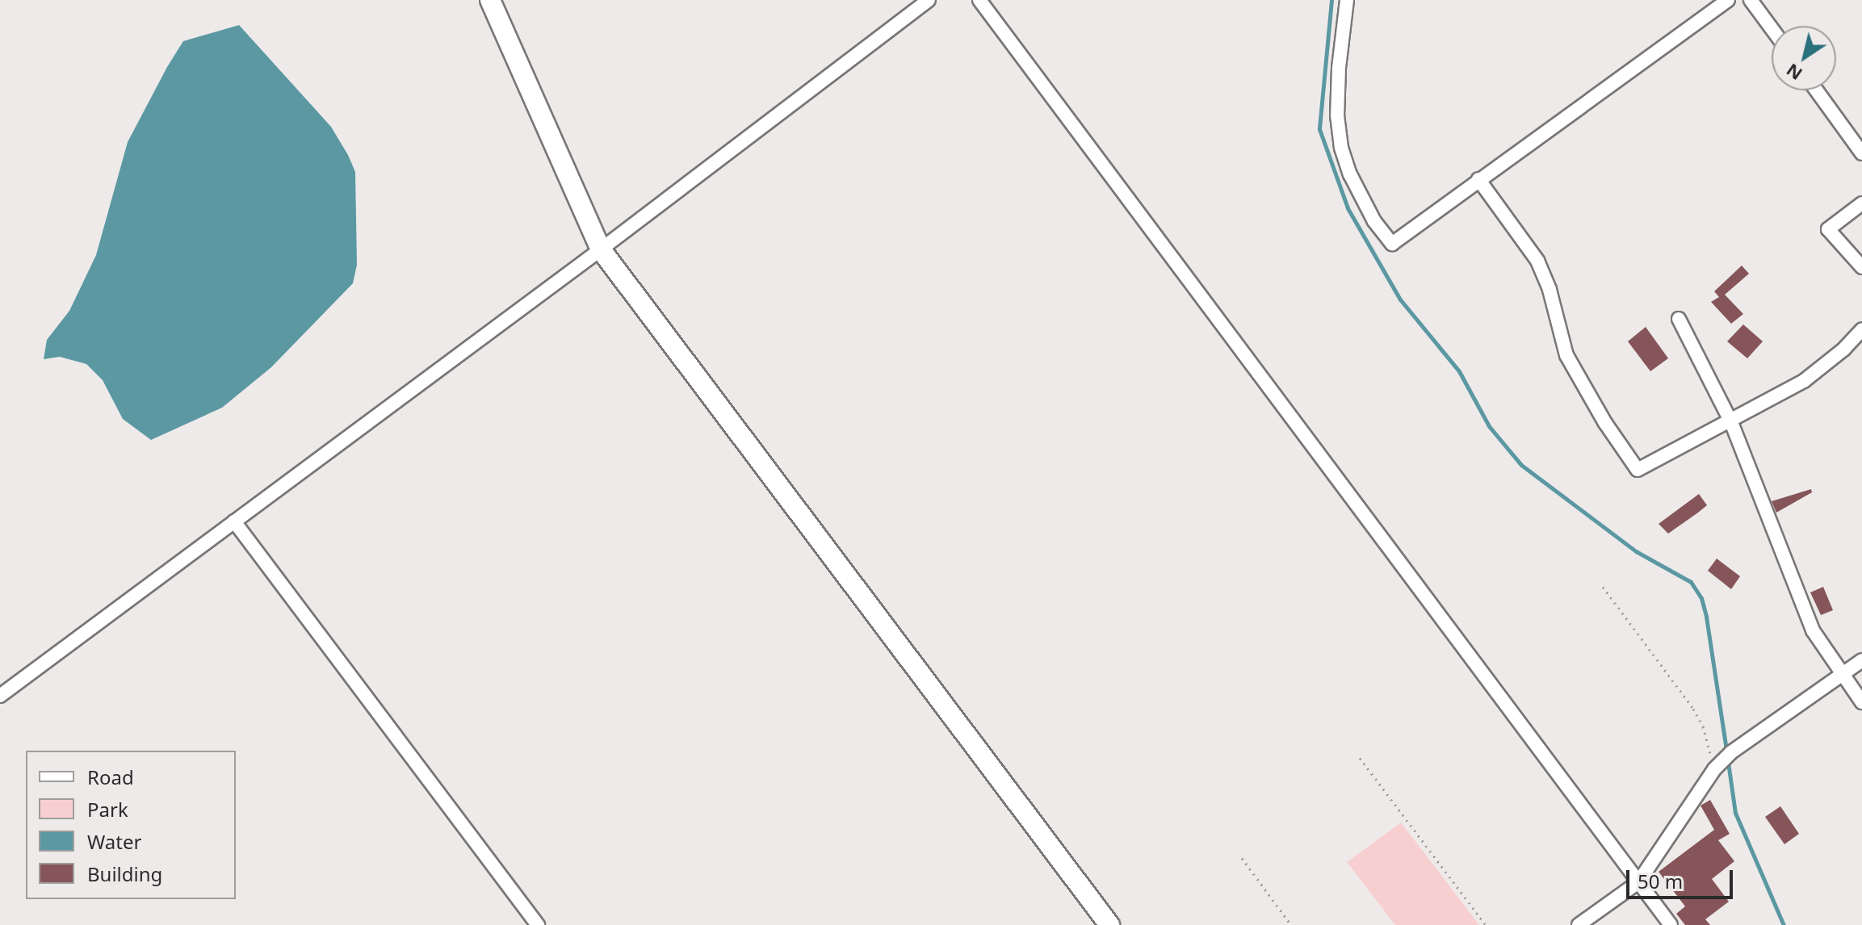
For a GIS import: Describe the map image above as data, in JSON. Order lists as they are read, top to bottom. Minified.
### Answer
{"legend":["Road","Park","Water","Building"],"scale_bar":"50 m","north":"bottom left"}
